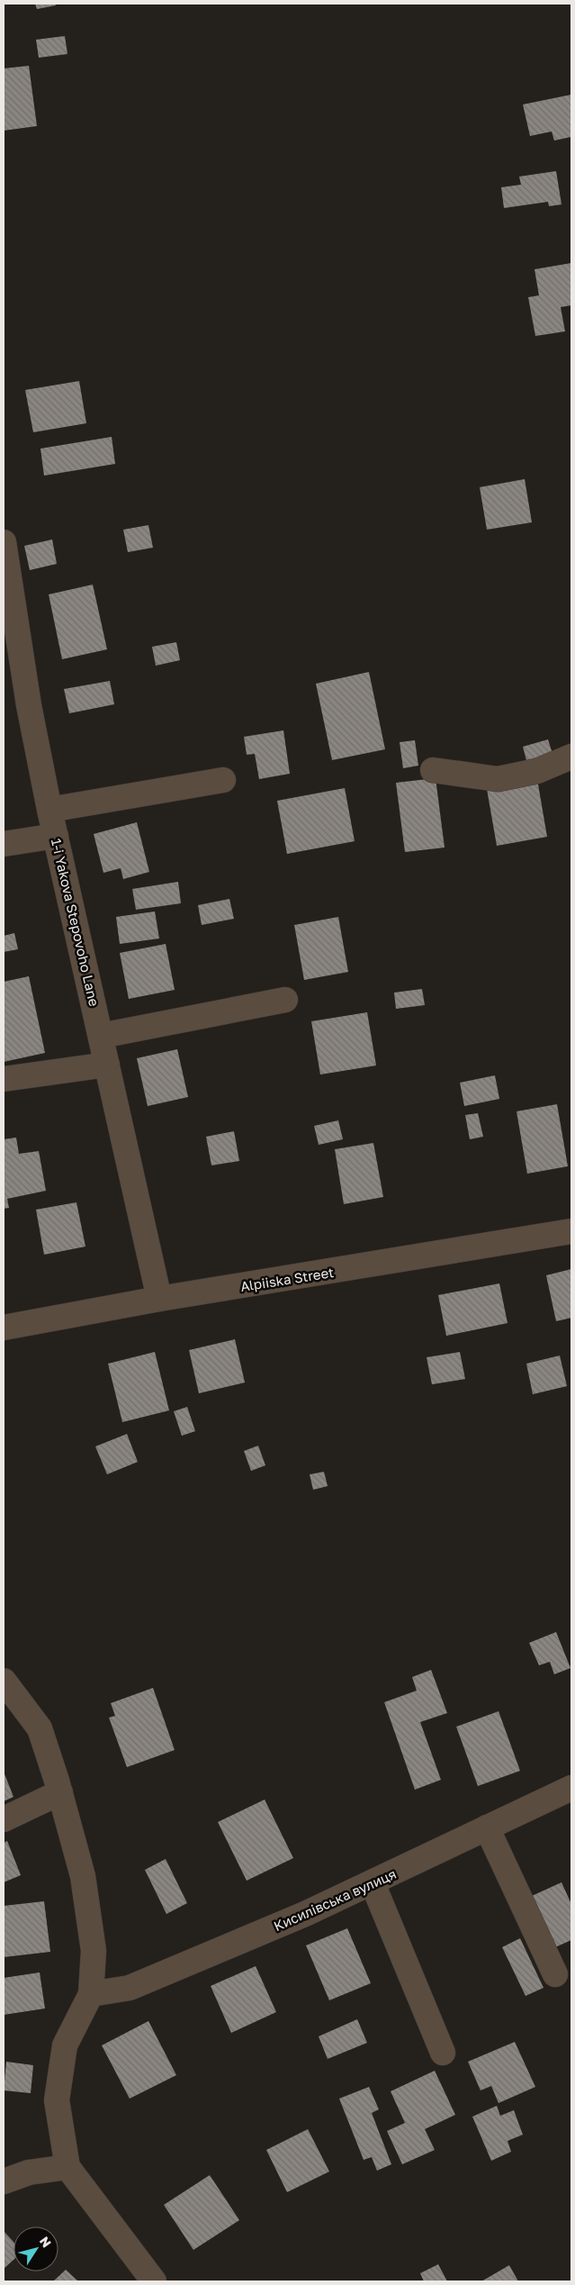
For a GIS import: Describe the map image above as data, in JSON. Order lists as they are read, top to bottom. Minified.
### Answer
{"streets":{"street":["1-i Yakova Stepovoho Lane","Alpiiska Street","Кисилівська вулиця"]},"crossings":[["1-i Yakova Stepovoho Lane","Alpiiska Street"]],"north":"top right"}
